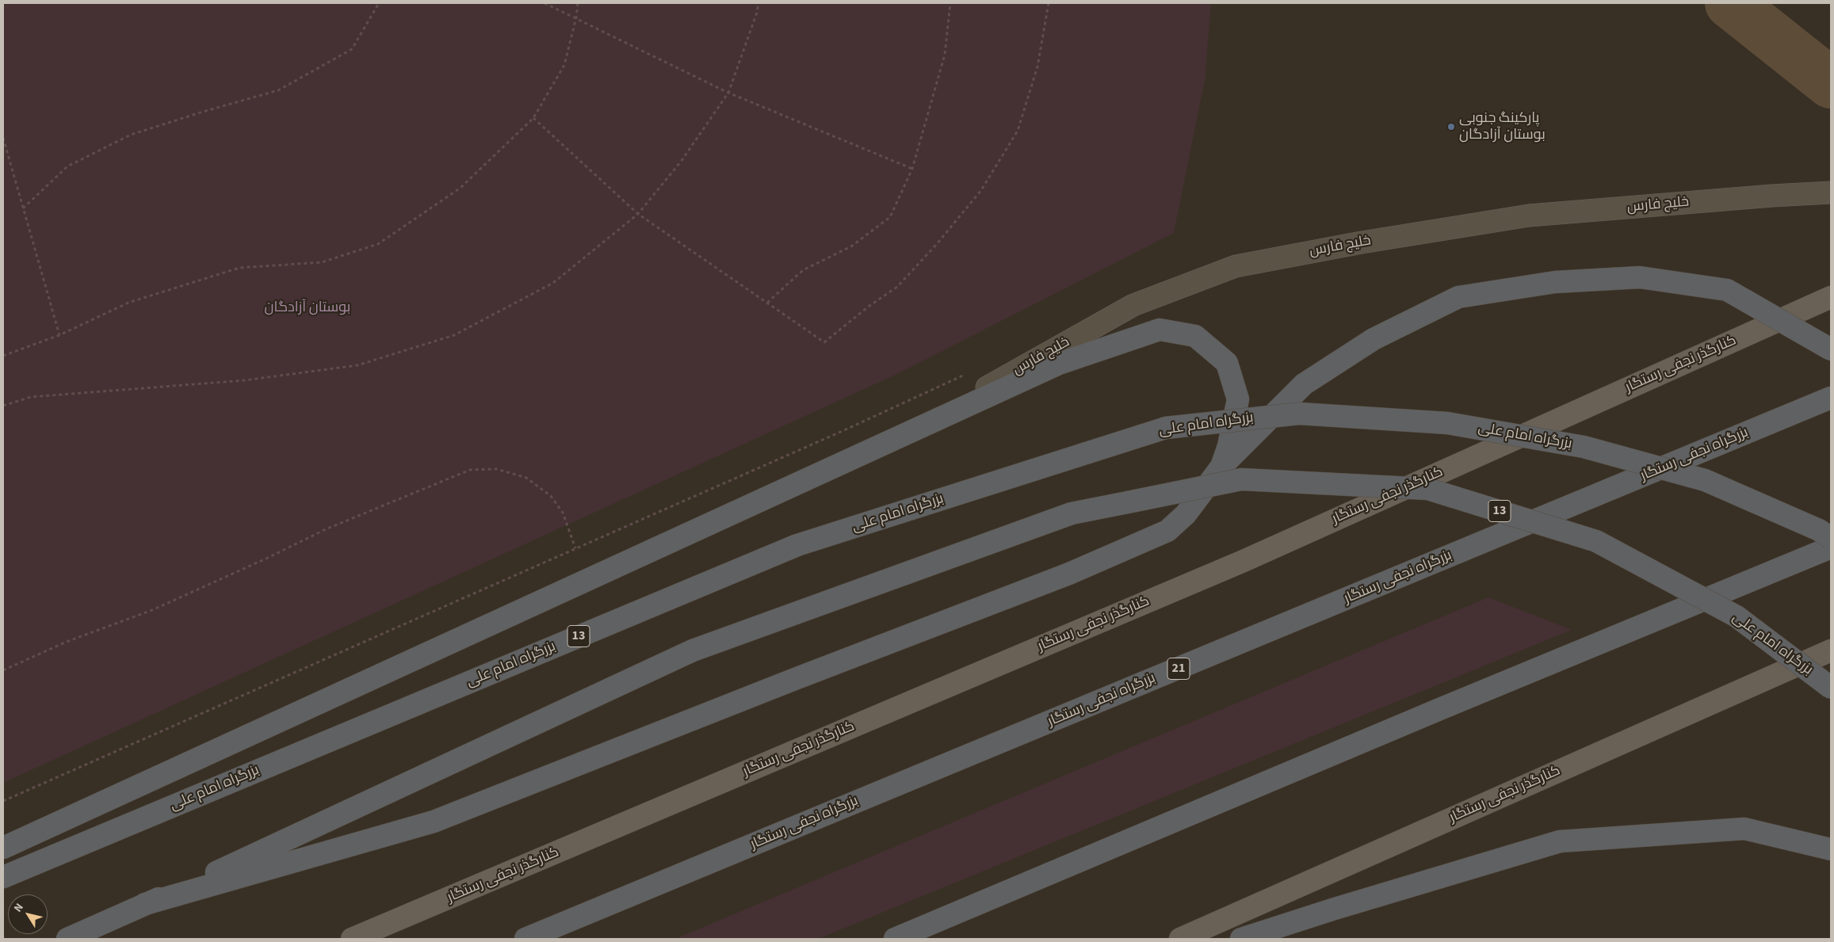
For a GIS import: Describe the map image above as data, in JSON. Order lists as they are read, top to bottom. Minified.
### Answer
{"streets":{"highway":["بزرگراه امام علی","بزرگراه نجفی رستگار","13","21"],"main road":["خلیج فارس","کنارگذر نجفی رستگار"]},"parks":["بوستان آزادگان"],"places":["پارکینگ جنوبی بوستان آزادگان"],"north":"top left"}
